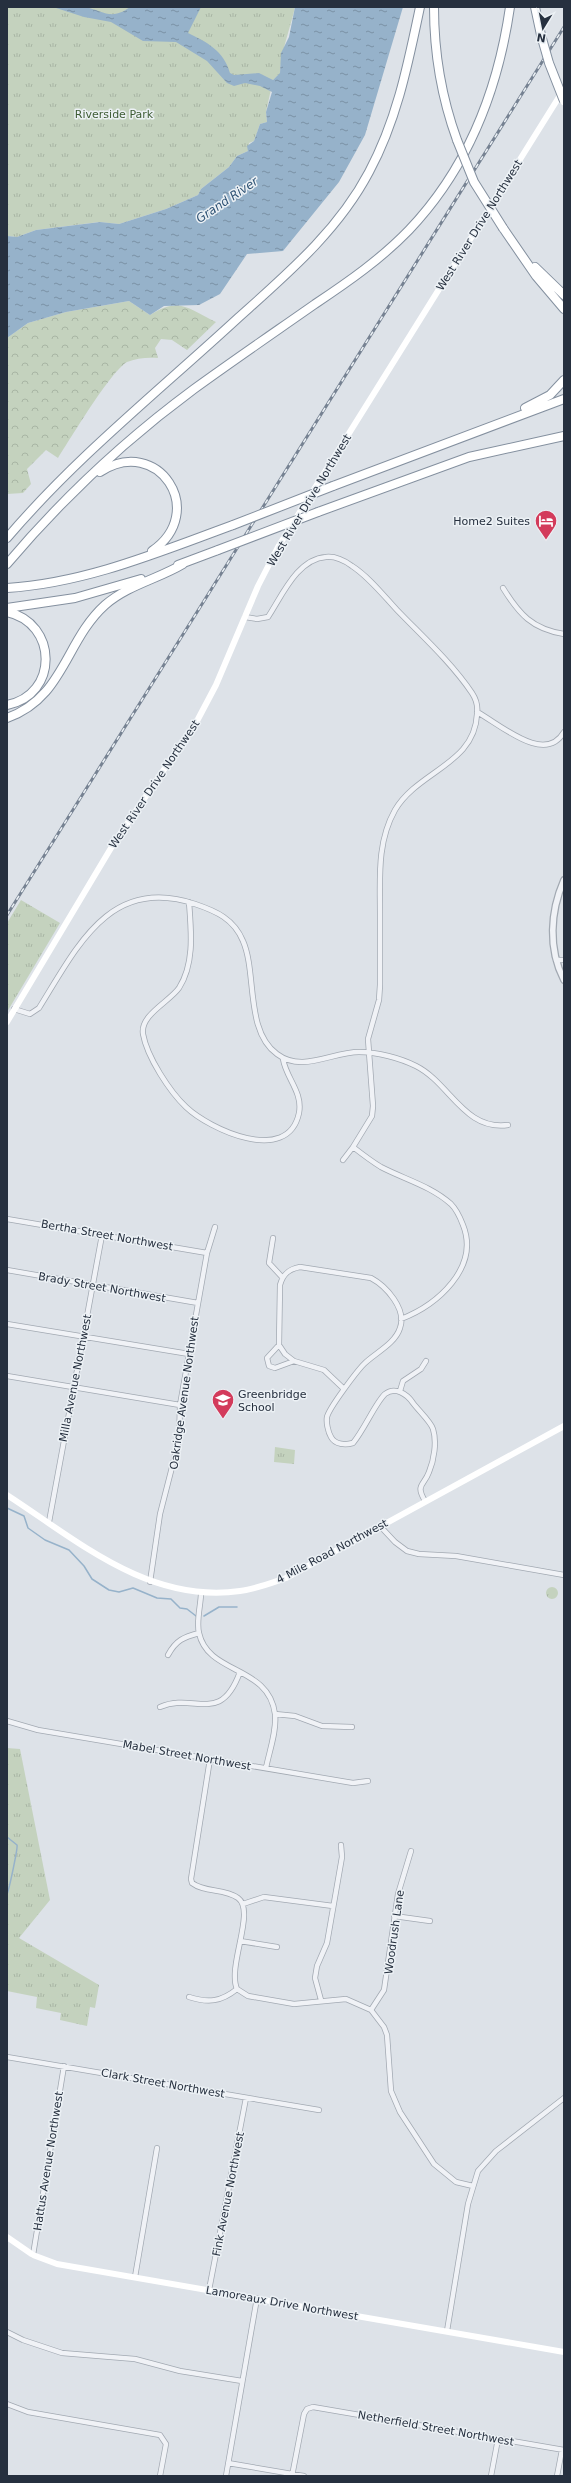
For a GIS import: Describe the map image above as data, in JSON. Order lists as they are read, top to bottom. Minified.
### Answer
{"streets":{"main road":["West River Drive Northwest","4 Mile Road Northwest","Lamoreaux Drive Northwest"],"street":["Bertha Street Northwest","Brady Street Northwest","Milla Avenue Northwest","Oakridge Avenue Northwest","Mabel Street Northwest","Woodrush Lane","Clark Street Northwest","Hattus Avenue Northwest","Fink Avenue Northwest","Netherfield Street Northwest"]},"crossings":[["Bertha Street Northwest","Milla Avenue Northwest"],["Bertha Street Northwest","Oakridge Avenue Northwest"],["Brady Street Northwest","Milla Avenue Northwest"],["Brady Street Northwest","Oakridge Avenue Northwest"],["Milla Avenue Northwest","4 Mile Road Northwest"],["Oakridge Avenue Northwest","4 Mile Road Northwest"],["Clark Street Northwest","Hattus Avenue Northwest"],["Clark Street Northwest","Fink Avenue Northwest"],["Hattus Avenue Northwest","Lamoreaux Drive Northwest"],["Fink Avenue Northwest","Lamoreaux Drive Northwest"]],"water":["Grand River"],"parks":["Riverside Park"],"places":{"hotel":["Home2 Suites"],"school or university":["Greenbridge School"]},"north":"bottom"}
